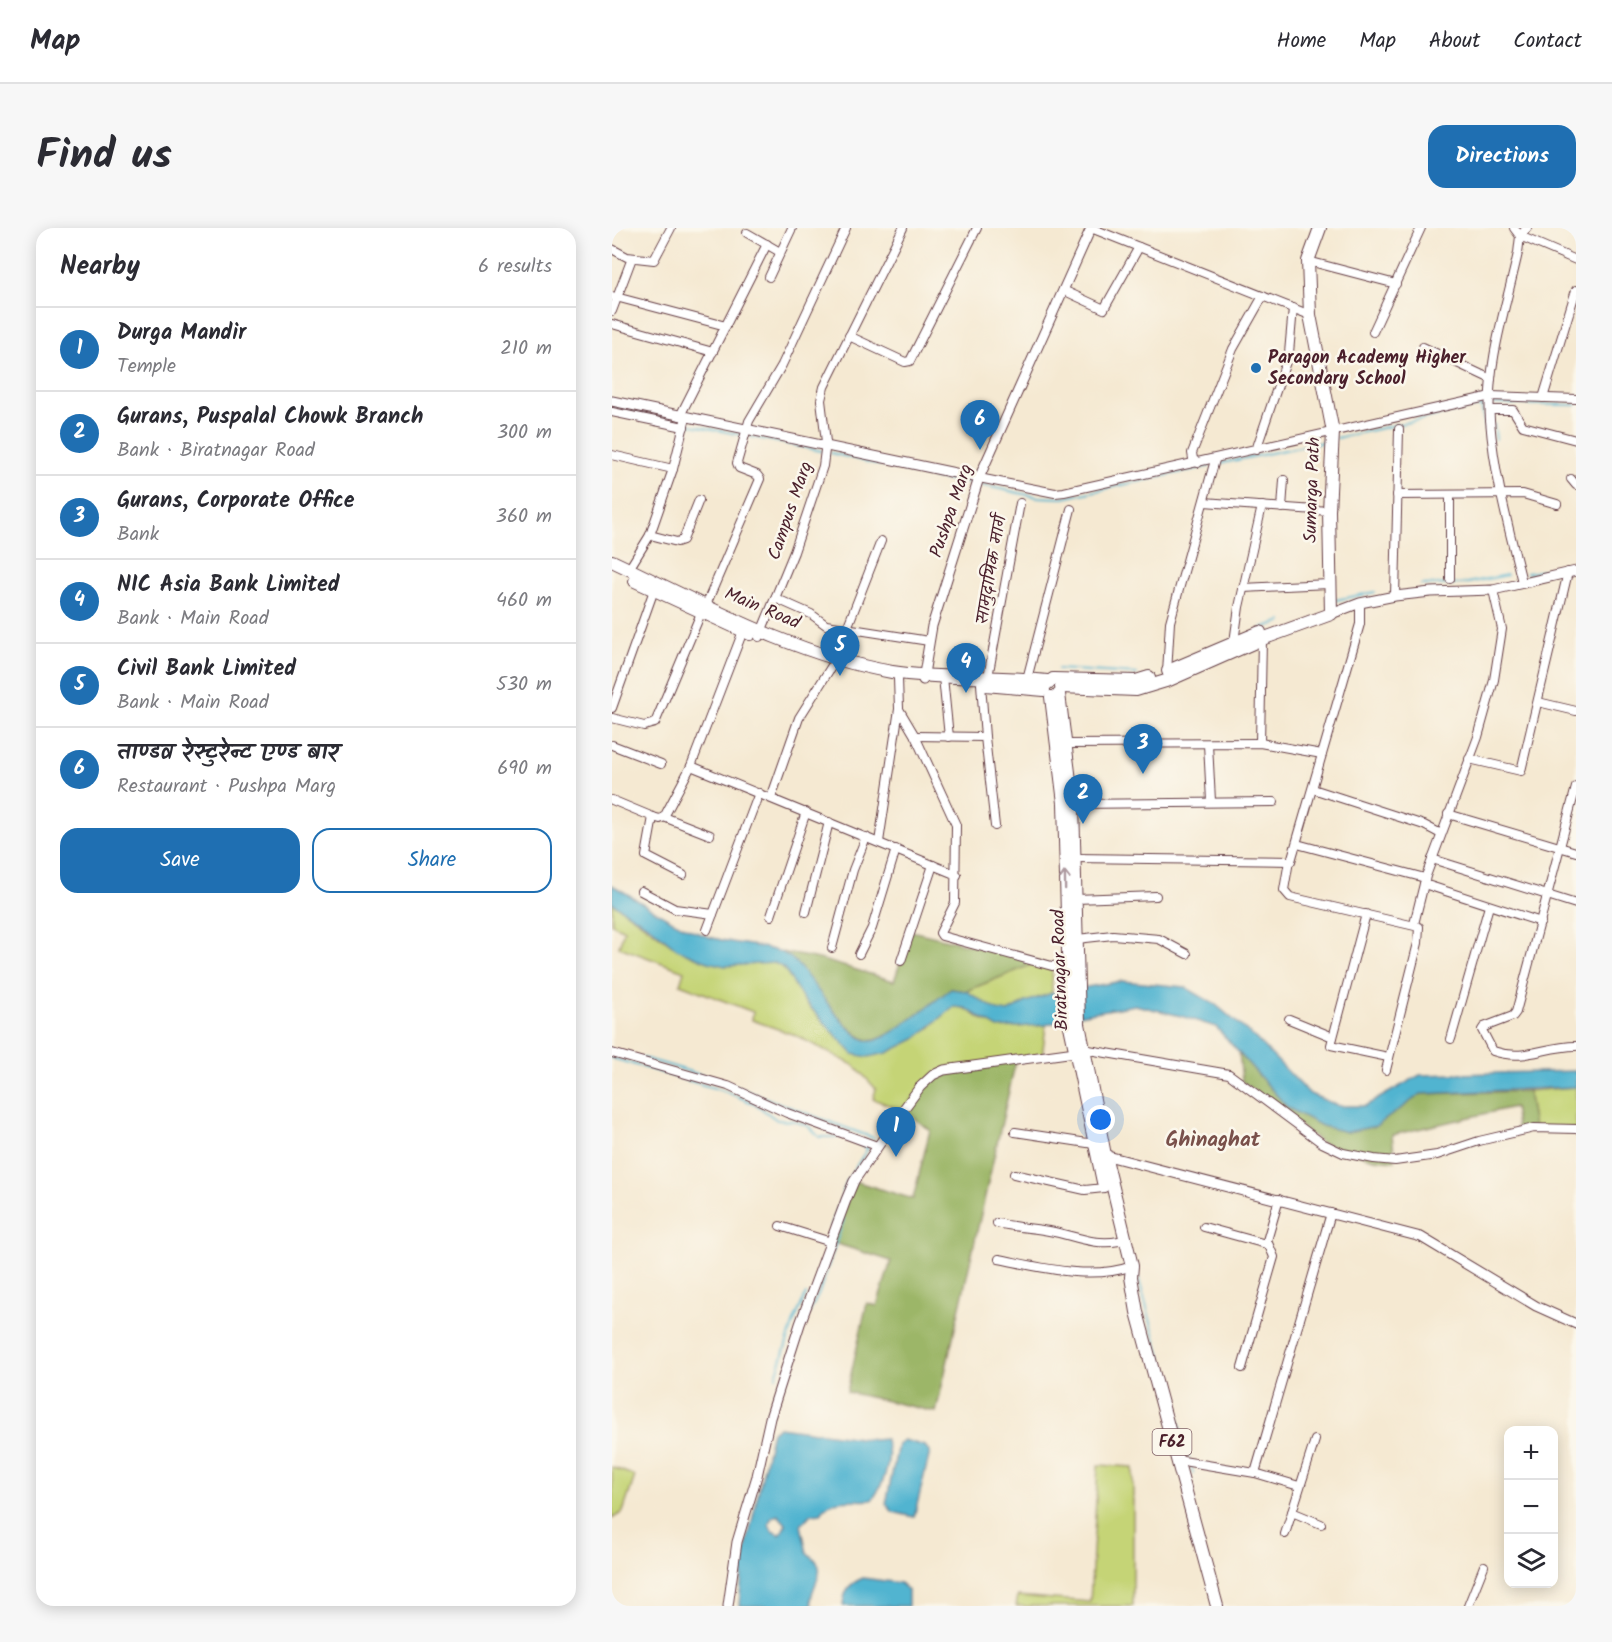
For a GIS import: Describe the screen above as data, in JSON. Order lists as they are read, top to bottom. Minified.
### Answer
{"streets":{"main road":["Sumarga Path","Main Road","Biratnagar Road","F62"],"street":["Campus Marg","Pushpa Marg","सामुदायिक मार्ग"]},"crossings":[["Campus Marg","Main Road"],["Pushpa Marg","Main Road"],["सामुदायिक मार्ग","Main Road"],["Main Road","Biratnagar Road"]],"districts":["Ghinaghat"],"places":["Paragon Academy Higher Secondary School"],"page":{"header":"Map","nav":["Home","Map","About","Contact"],"title":"Find us","buttons":["Directions",["Save","Share"]],"heading":["Nearby","6 results"],"list":[{"mark":"1","name":"Durga Mandir","note":"Temple","value":"210 m"},{"mark":"2","name":"Gurans, Puspalal Chowk Branch","note":"Bank · Biratnagar Road","value":"300 m"},{"mark":"3","name":"Gurans, Corporate Office","note":"Bank","value":"360 m"},{"mark":"4","name":"NIC Asia Bank Limited","note":"Bank · Main Road","value":"460 m"},{"mark":"5","name":"Civil Bank Limited","note":"Bank · Main Road","value":"530 m"},{"mark":"6","name":"ताण्डव रेस्टुरेन्ट एण्ड बार","note":"Restaurant · Pushpa Marg","value":"690 m"}],"pins":["6","5","4","3","2","1"],"map_buttons":["+","−"]}}
